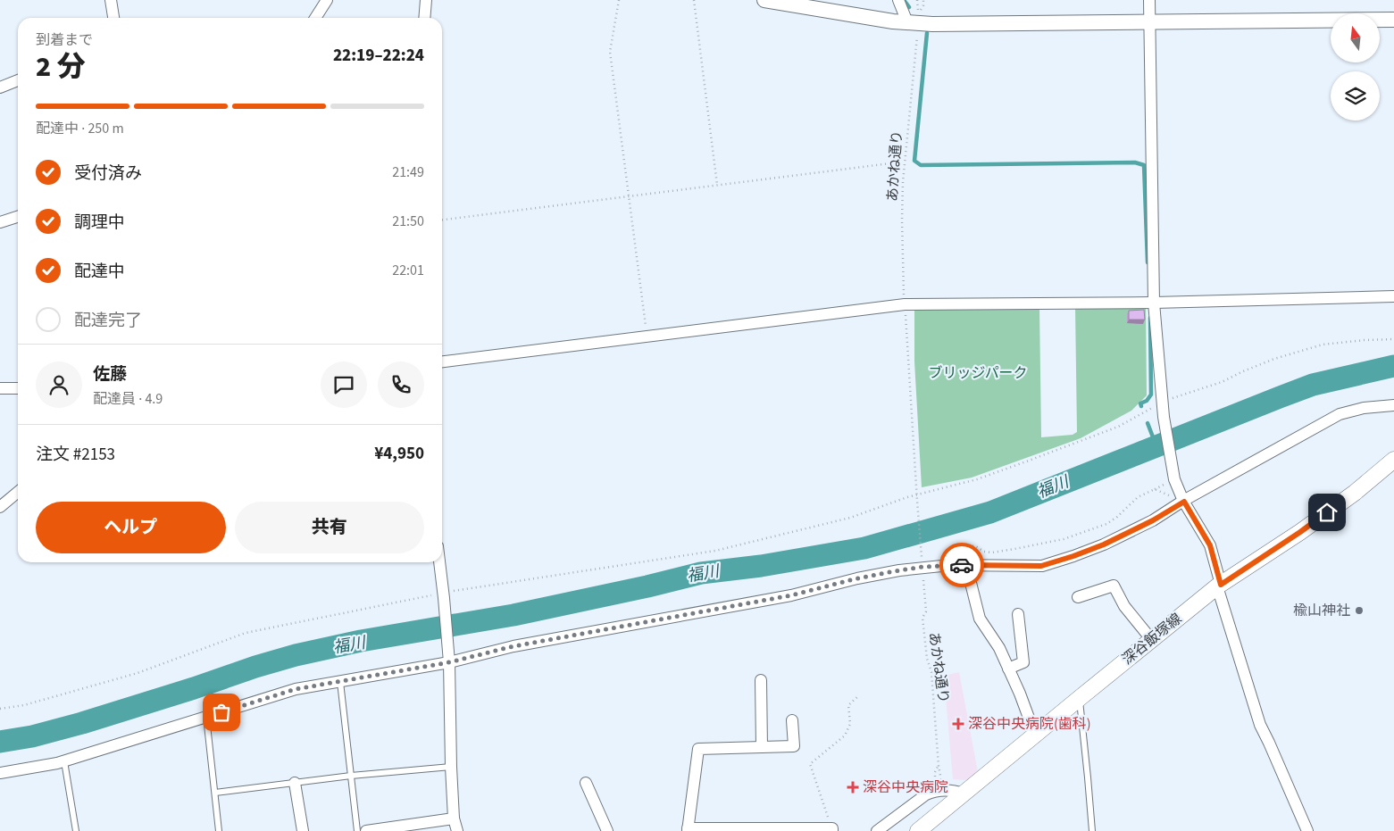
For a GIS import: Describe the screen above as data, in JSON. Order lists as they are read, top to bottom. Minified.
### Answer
{"streets":{"main road":["深谷飯塚線"],"path":["あかね通り"]},"water":["福川"],"parks":["ブリッジパーク"],"places":{"other":["楡山神社"],"health":["深谷中央病院(歯科)","深谷中央病院"]},"north":"top","page":{"heading":["2 分","到着まで","22:19–22:24"],"panel":["佐藤","配達員 · 4.9","注文 #2153","¥4,950"],"bar":"配達中 · 250 m","list":[["受付済み","21:49"],["調理中","21:50"],["配達中","22:01"],"配達完了"],"buttons":["ヘルプ","共有"]}}
